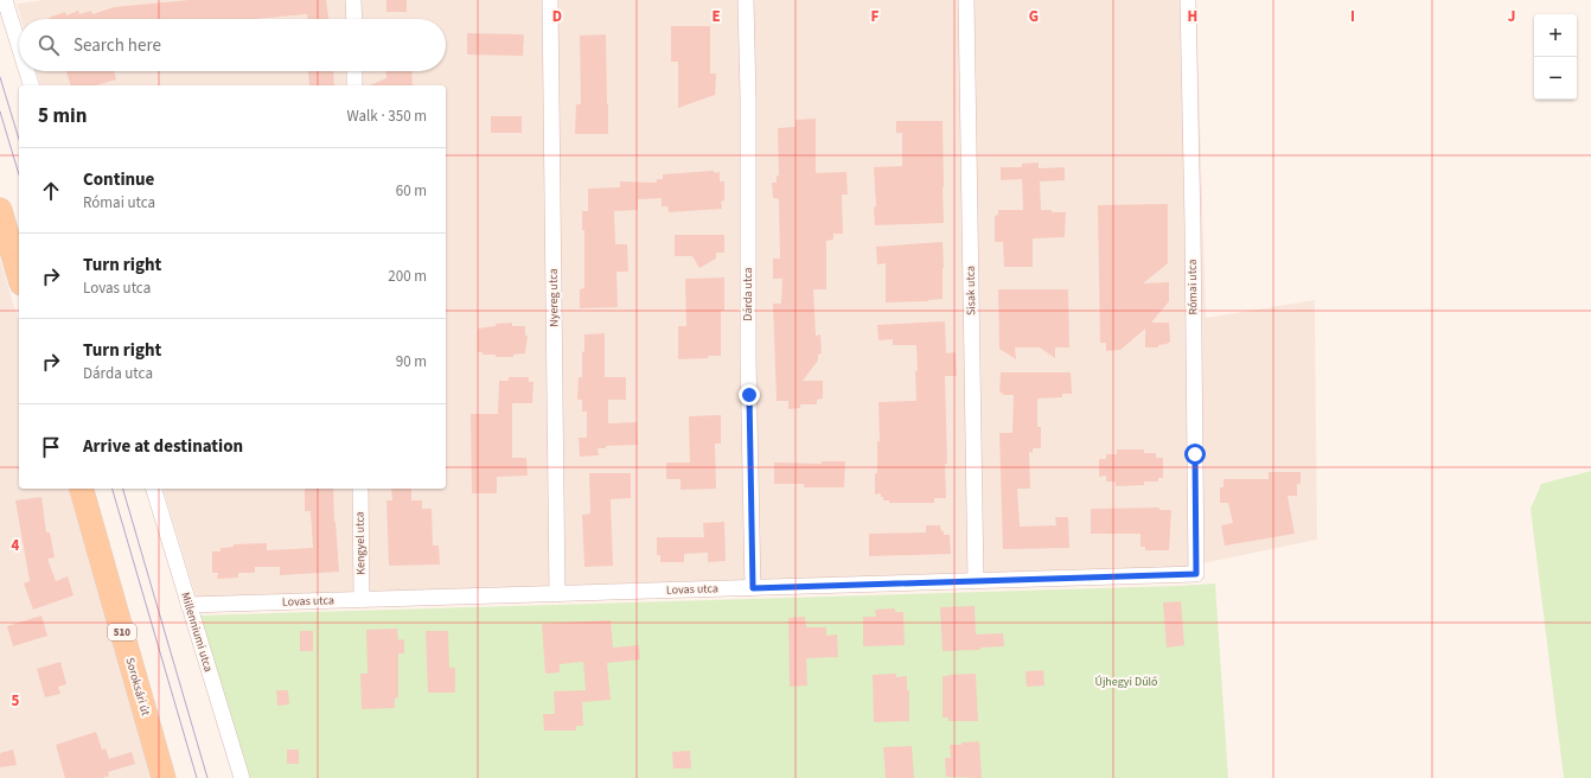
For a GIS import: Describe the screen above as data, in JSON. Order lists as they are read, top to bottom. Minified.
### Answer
{"streets":{"main road":["510","Soroksári út"],"street":["Római utca","Sisak utca","Dárda utca","Nyereg utca","Kengyel utca","Lovas utca","Millenniumi utca"]},"crossings":[["Római utca","Lovas utca"],["Sisak utca","Lovas utca"],["Dárda utca","Lovas utca"],["Nyereg utca","Lovas utca"],["Kengyel utca","Lovas utca"],["Lovas utca","Millenniumi utca"]],"parks":["Újhegyi Dűlő"],"page":{"map_buttons":["+","−"],"search":"Search here","heading":["5 min","Walk · 350 m"],"list":[["Continue","Római utca","60 m"],["Turn right","Lovas utca","200 m"],["Turn right","Dárda utca","90 m"],"Arrive at destination"]},"grid":{"columns":["D","E","F","G","H","I","J"],"rows":["4","5"]}}
